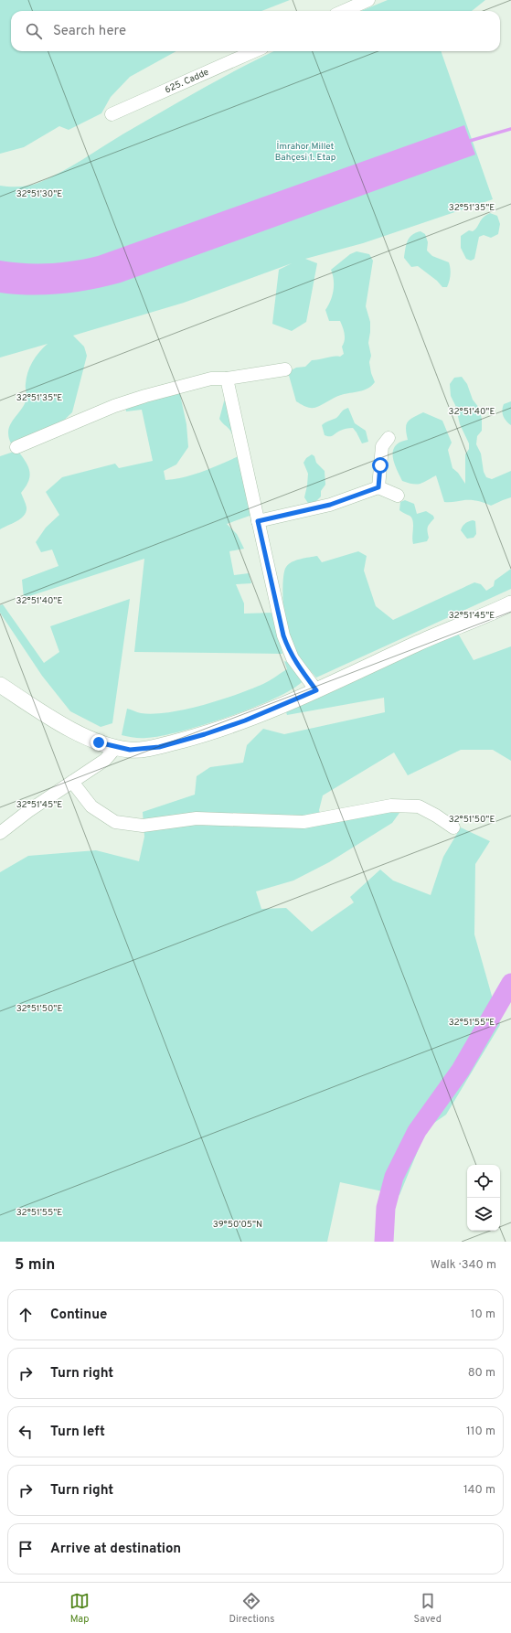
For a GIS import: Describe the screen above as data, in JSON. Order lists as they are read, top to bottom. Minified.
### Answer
{"streets":{"street":["625. Cadde"]},"parks":["İmrahor Millet Bahçesi 1. Etap"],"page":{"search":"Search here","heading":["5 min","Walk · 340 m"],"list":[["Continue","10 m"],["Turn right","80 m"],["Turn left","110 m"],["Turn right","140 m"],"Arrive at destination"],"nav":["Map","Directions","Saved"]},"coordinates":["32°51'30\"E","32°51'35\"E","32°51'40\"E","32°51'45\"E","32°51'50\"E","32°51'55\"E","39°50'05\"N"]}
